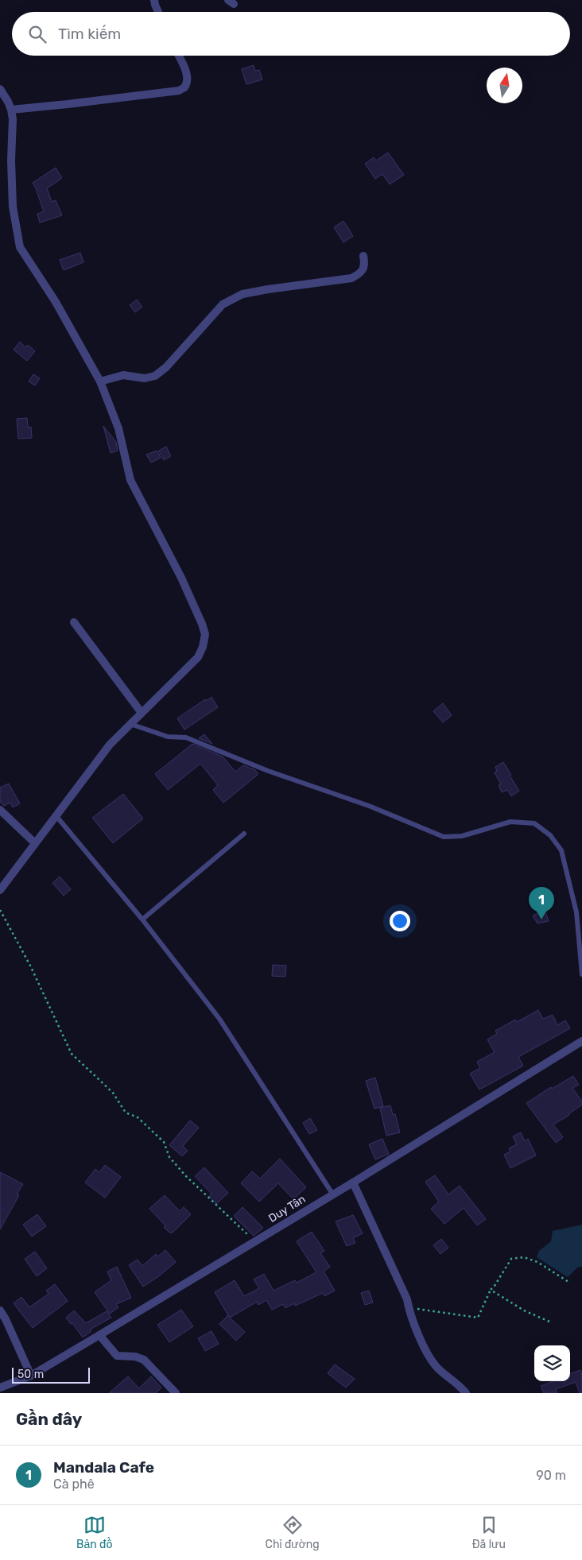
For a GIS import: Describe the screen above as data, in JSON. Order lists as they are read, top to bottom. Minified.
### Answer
{"streets":{"street":["Duy Tân"]},"scale_bar":"50 m","north":"top","page":{"search":"Tìm kiếm","pins":"1","scale":"50 m","heading":"Gần đây","list":[{"mark":"1","name":"Mandala Cafe","note":"Cà phê","value":"90 m"}],"nav":["Bản đồ","Chỉ đường","Đã lưu"]}}
